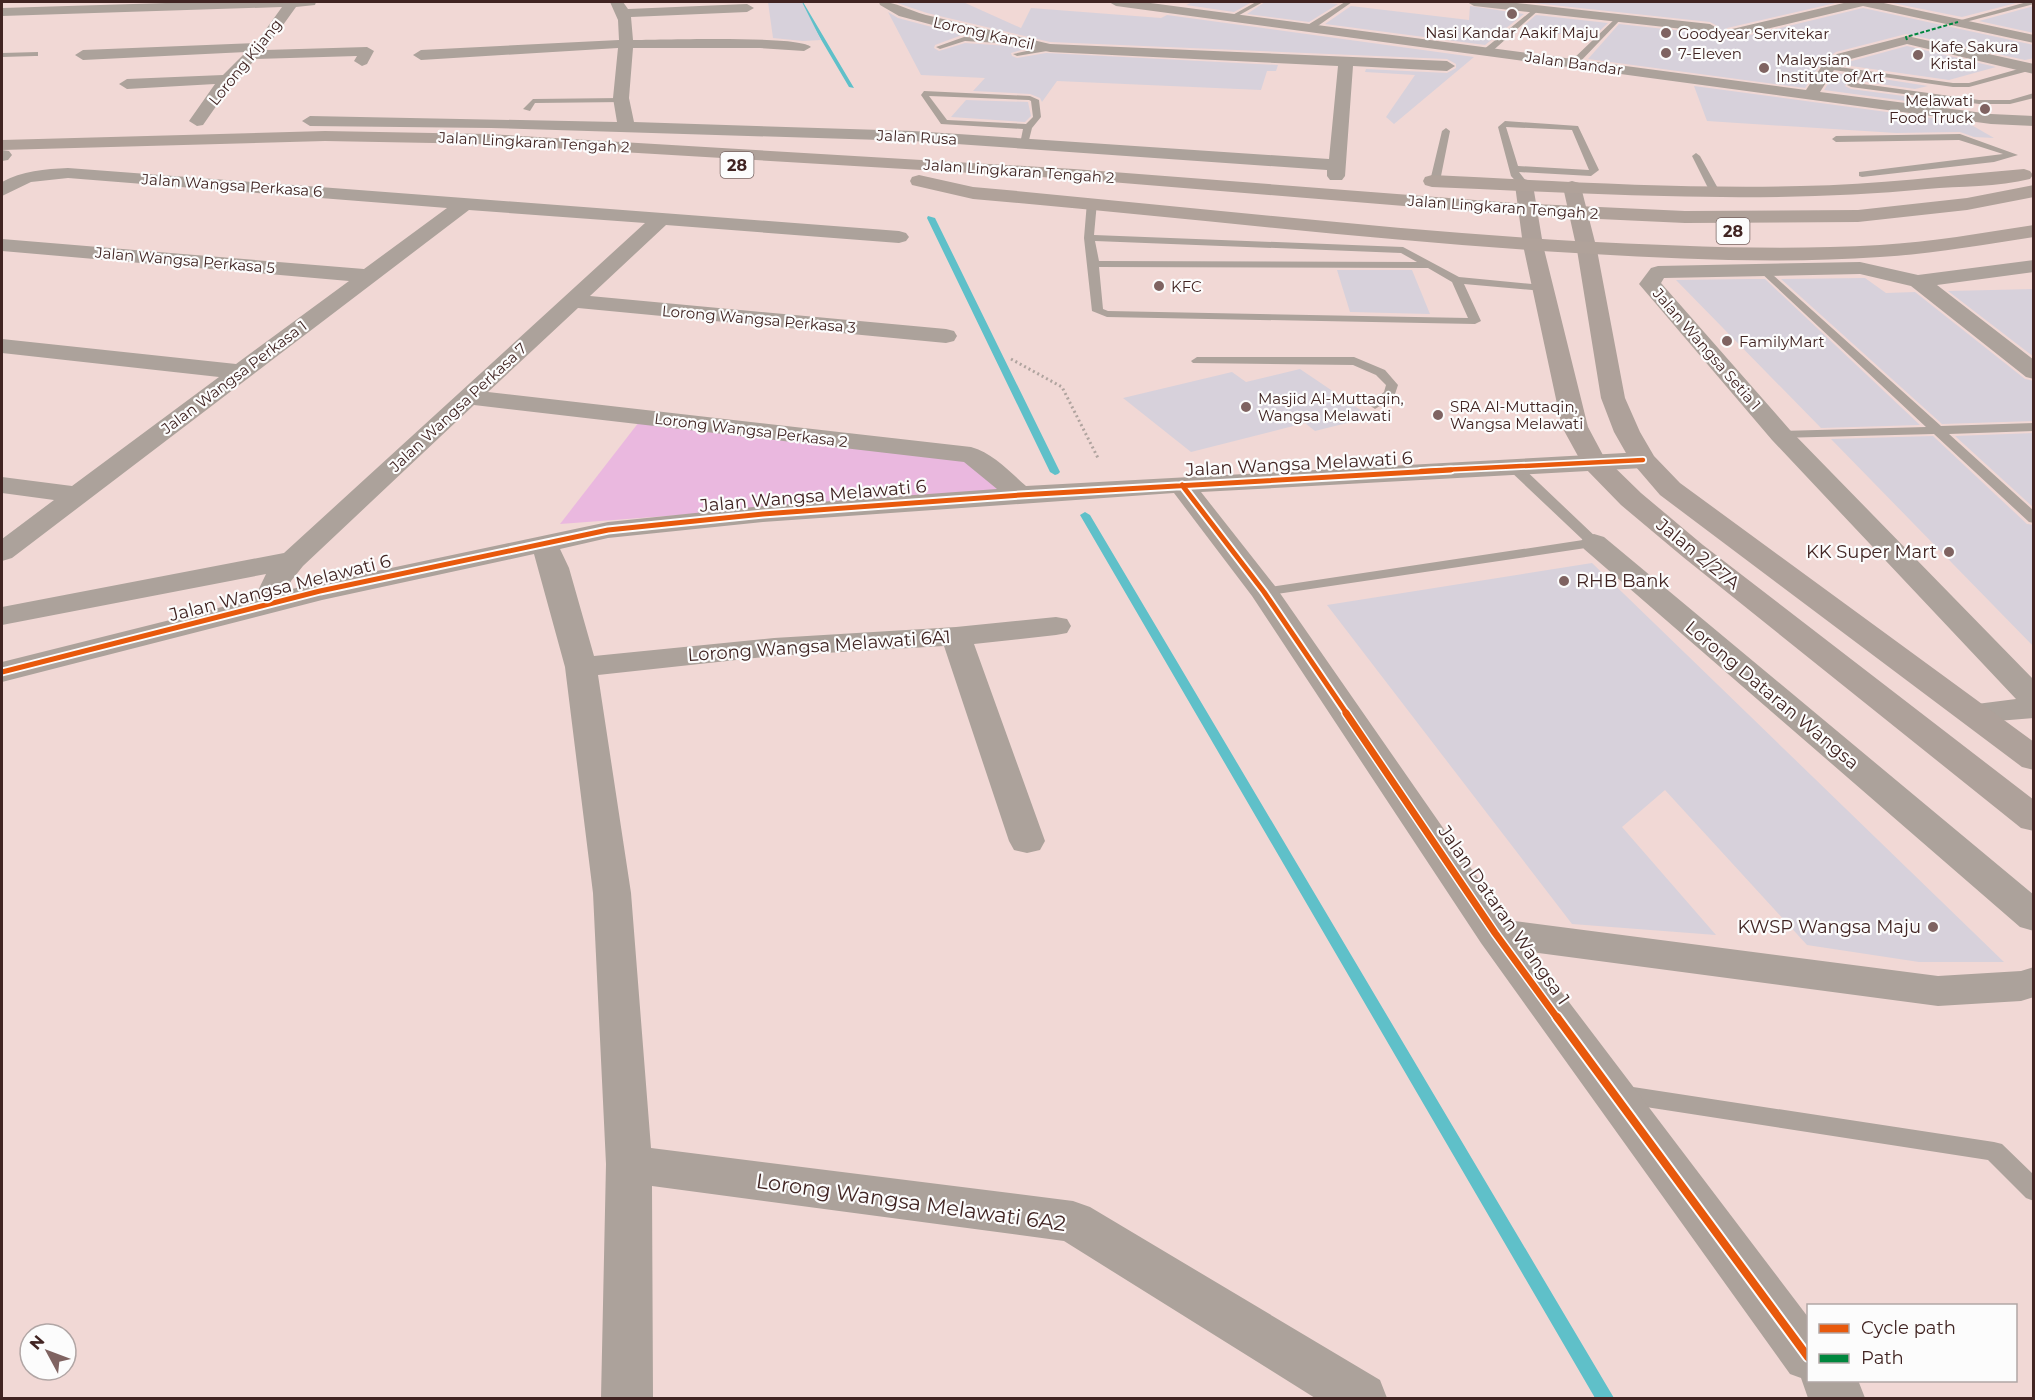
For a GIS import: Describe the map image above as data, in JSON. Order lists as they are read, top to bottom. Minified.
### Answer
{"streets":{"highway":["Jalan Lingkaran Tengah 2","28"],"main road":["Jalan 2/27A"],"street":["Lorong Kancil","Lorong Kijang","Jalan Bandar","Jalan Rusa","Jalan Wangsa Perkasa 6","Jalan Wangsa Perkasa 5","Lorong Wangsa Perkasa 3","Jalan Wangsa Setia 1","Jalan Wangsa Perkasa 1","Jalan Wangsa Perkasa 7","Lorong Wangsa Perkasa 2","Jalan Wangsa Melawati 6","Lorong Wangsa Melawati 6A1","Lorong Dataran Wangsa","Jalan Dataran Wangsa 1","Lorong Wangsa Melawati 6A2"]},"crossings":[["Jalan Wangsa Perkasa 6","Jalan Wangsa Perkasa 1"],["Jalan Wangsa Perkasa 6","Jalan Wangsa Perkasa 7"],["Jalan Wangsa Perkasa 5","Jalan Wangsa Perkasa 1"],["Lorong Wangsa Perkasa 3","Jalan Wangsa Perkasa 7"],["Jalan Wangsa Perkasa 7","Lorong Wangsa Perkasa 2"],["Jalan Wangsa Perkasa 7","Jalan Wangsa Melawati 6"],["Lorong Wangsa Perkasa 2","Jalan Wangsa Melawati 6"],["Jalan Wangsa Melawati 6","Jalan 2/27A"],["Jalan Wangsa Melawati 6","Lorong Dataran Wangsa"],["Jalan Wangsa Melawati 6","Jalan Dataran Wangsa 1"]],"places":["Nasi Kandar Aakif Maju","Goodyear Servitekar","7-Eleven","Kafe Sakura Kristal","Malaysian Institute of Art","Melawati Food Truck","KFC","FamilyMart","Masjid Al-Muttaqin, Wangsa Melawati","SRA Al-Muttaqin, Wangsa Melawati","KK Super Mart","RHB Bank","KWSP Wangsa Maju"],"legend":["Cycle path","Path"],"north":"top left"}
